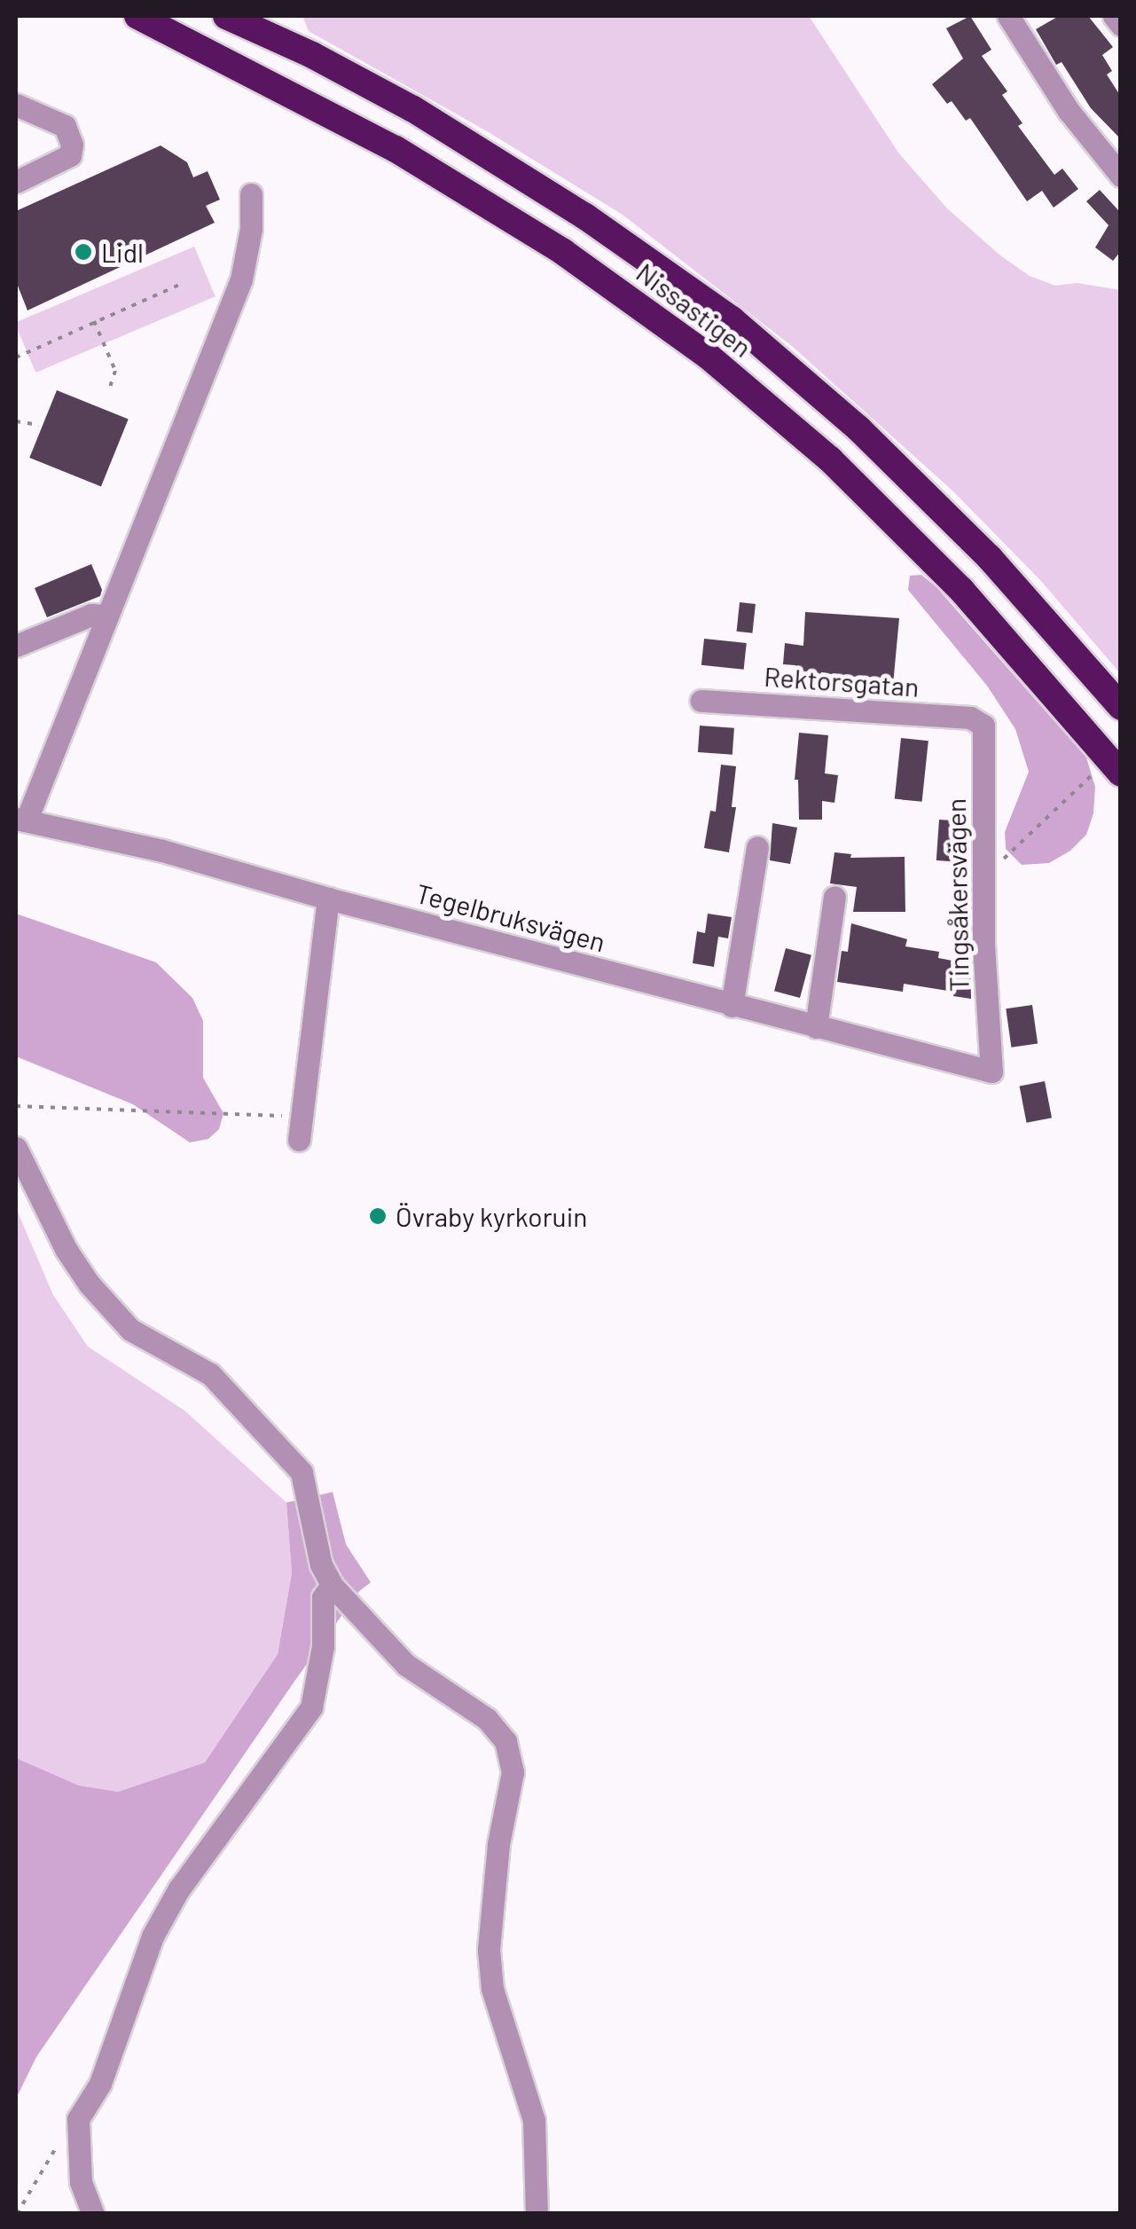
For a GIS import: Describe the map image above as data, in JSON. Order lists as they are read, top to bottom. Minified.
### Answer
{"streets":{"highway":["Nissastigen"],"street":["Rektorsgatan","Tingsåkersvägen","Tegelbruksvägen"]},"crossings":[["Rektorsgatan","Tingsåkersvägen"],["Tingsåkersvägen","Tegelbruksvägen"]],"places":["Lidl","Övraby kyrkoruin"]}
